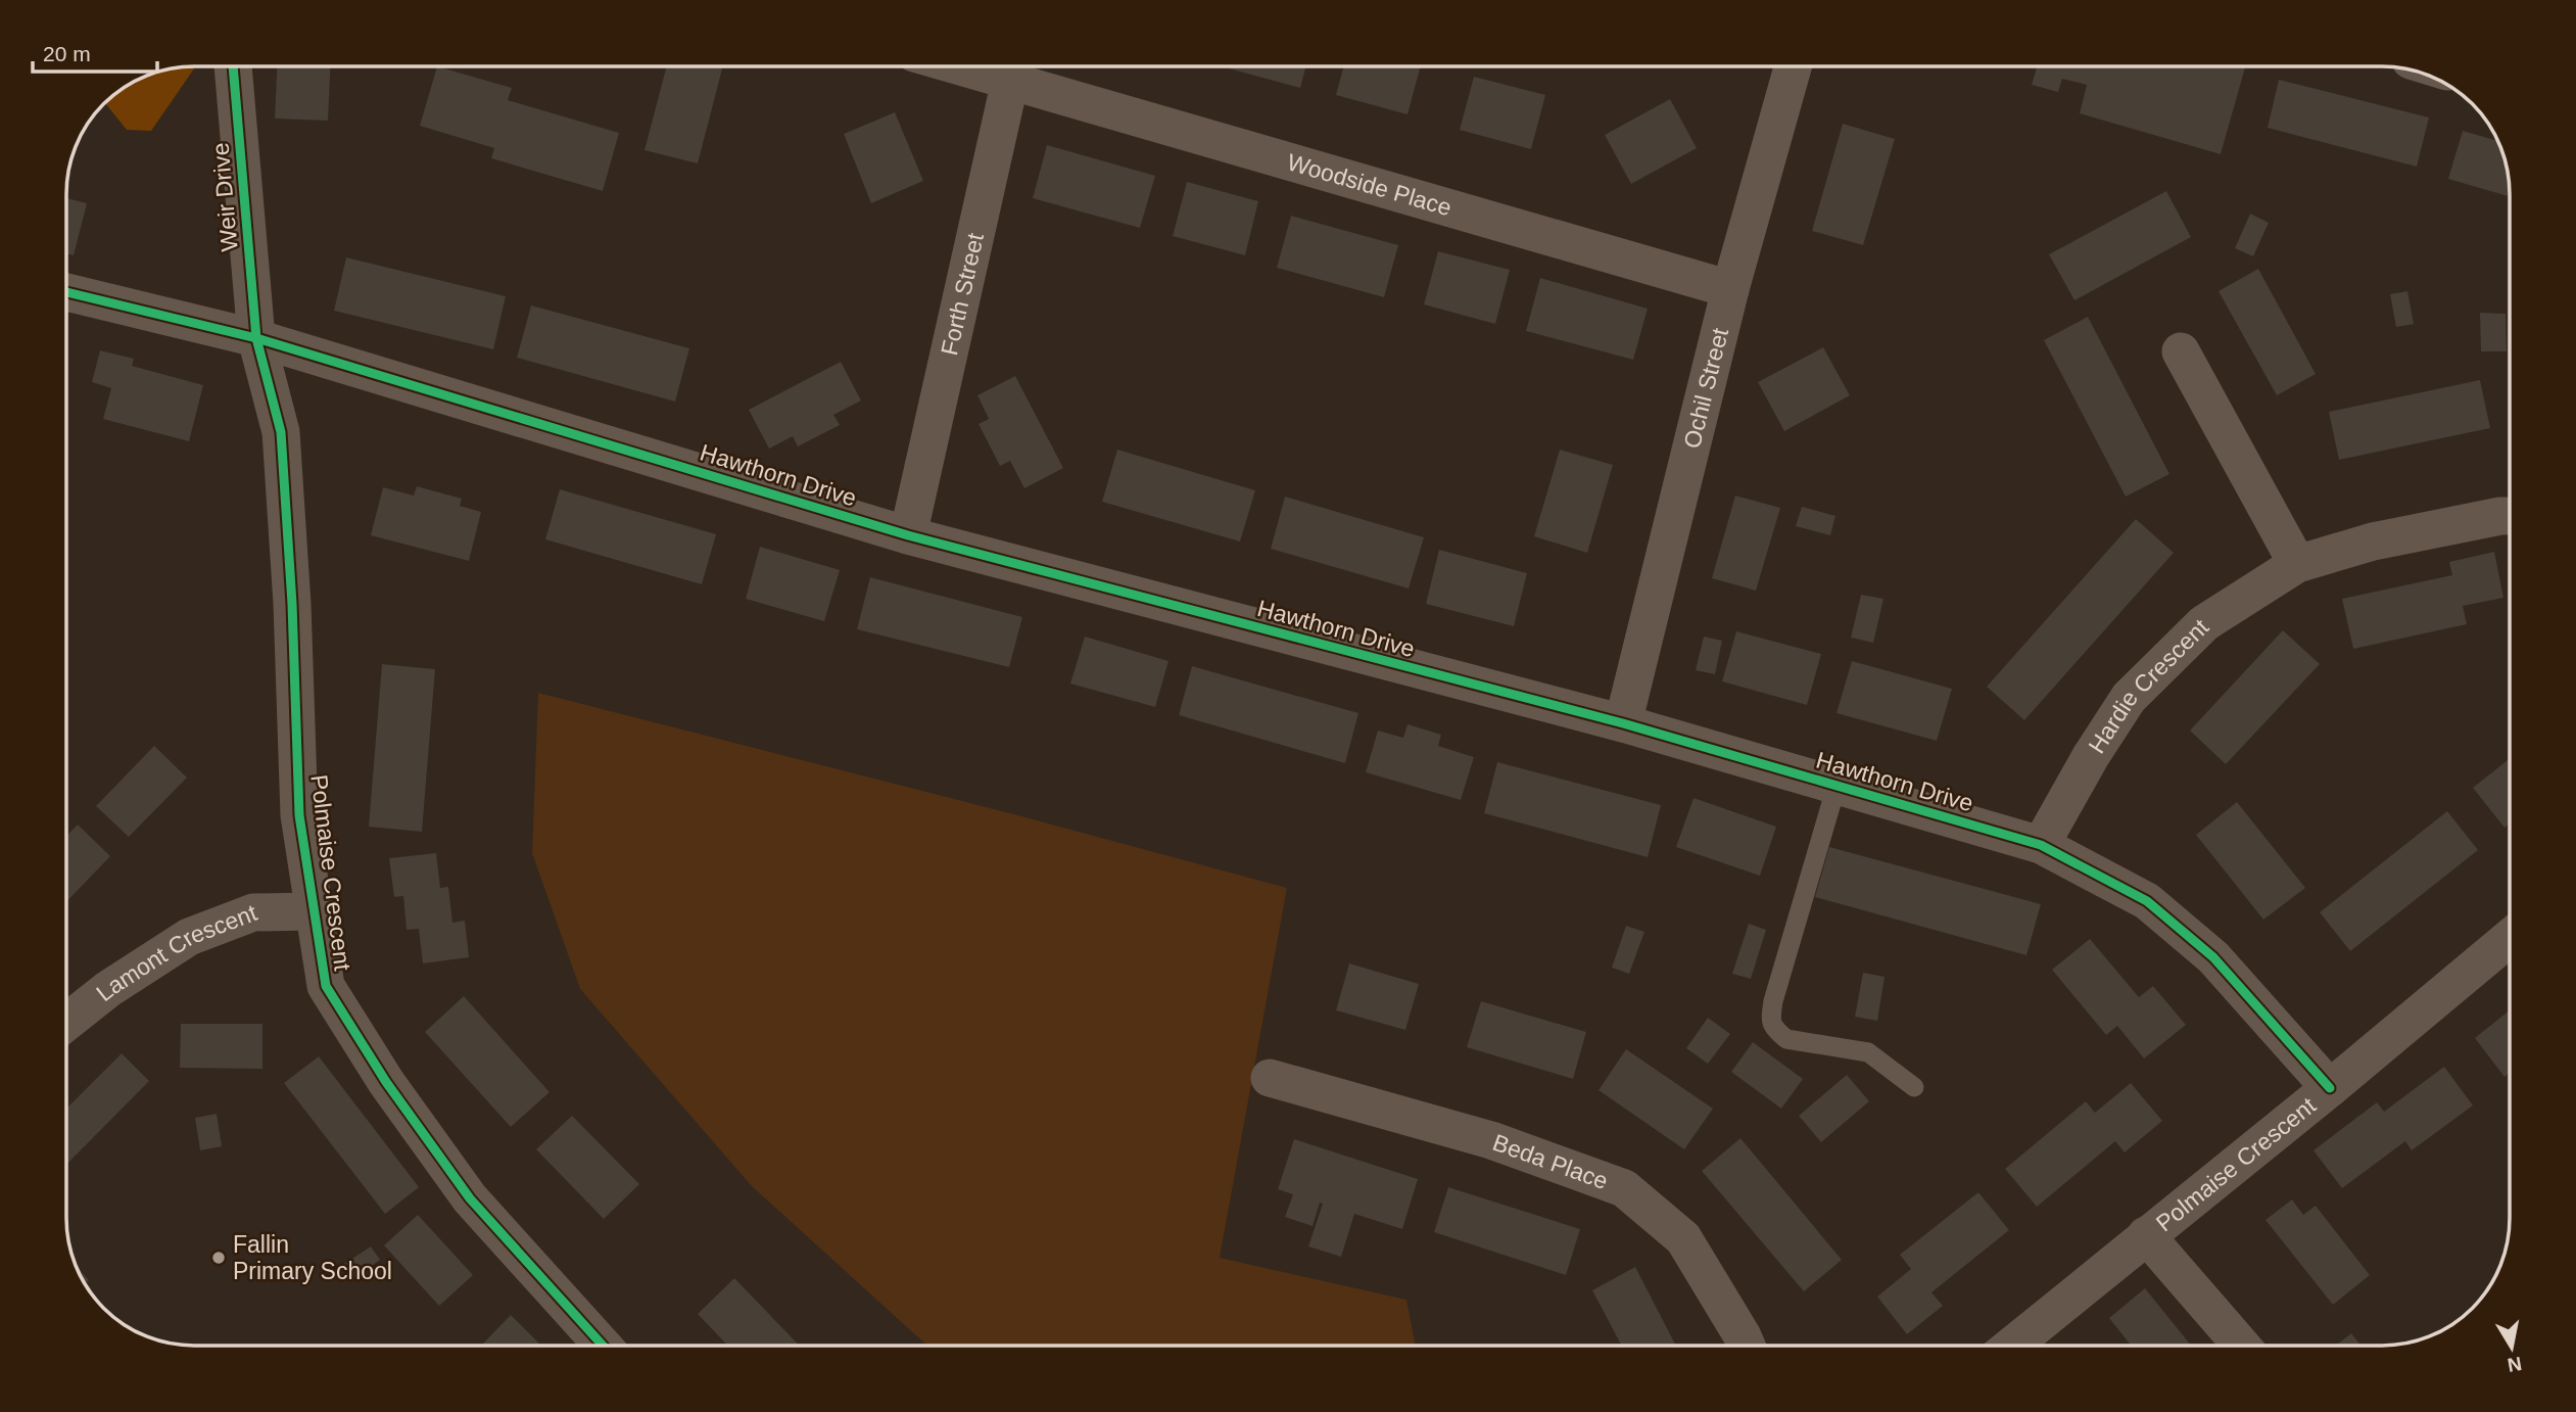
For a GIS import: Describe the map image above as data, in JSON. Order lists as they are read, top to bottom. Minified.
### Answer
{"streets":{"street":["Woodside Place","Weir Drive","Forth Street","Ochil Street","Hawthorn Drive","Hardie Crescent","Polmaise Crescent","Lamont Crescent","Beda Place"]},"crossings":[["Woodside Place","Forth Street"],["Woodside Place","Ochil Street"],["Weir Drive","Hawthorn Drive"],["Weir Drive","Polmaise Crescent"],["Forth Street","Hawthorn Drive"],["Ochil Street","Hawthorn Drive"],["Hawthorn Drive","Hardie Crescent"],["Hawthorn Drive","Polmaise Crescent"],["Polmaise Crescent","Lamont Crescent"]],"places":["Fallin Primary School"],"scale_bar":"20 m","north":"bottom"}
